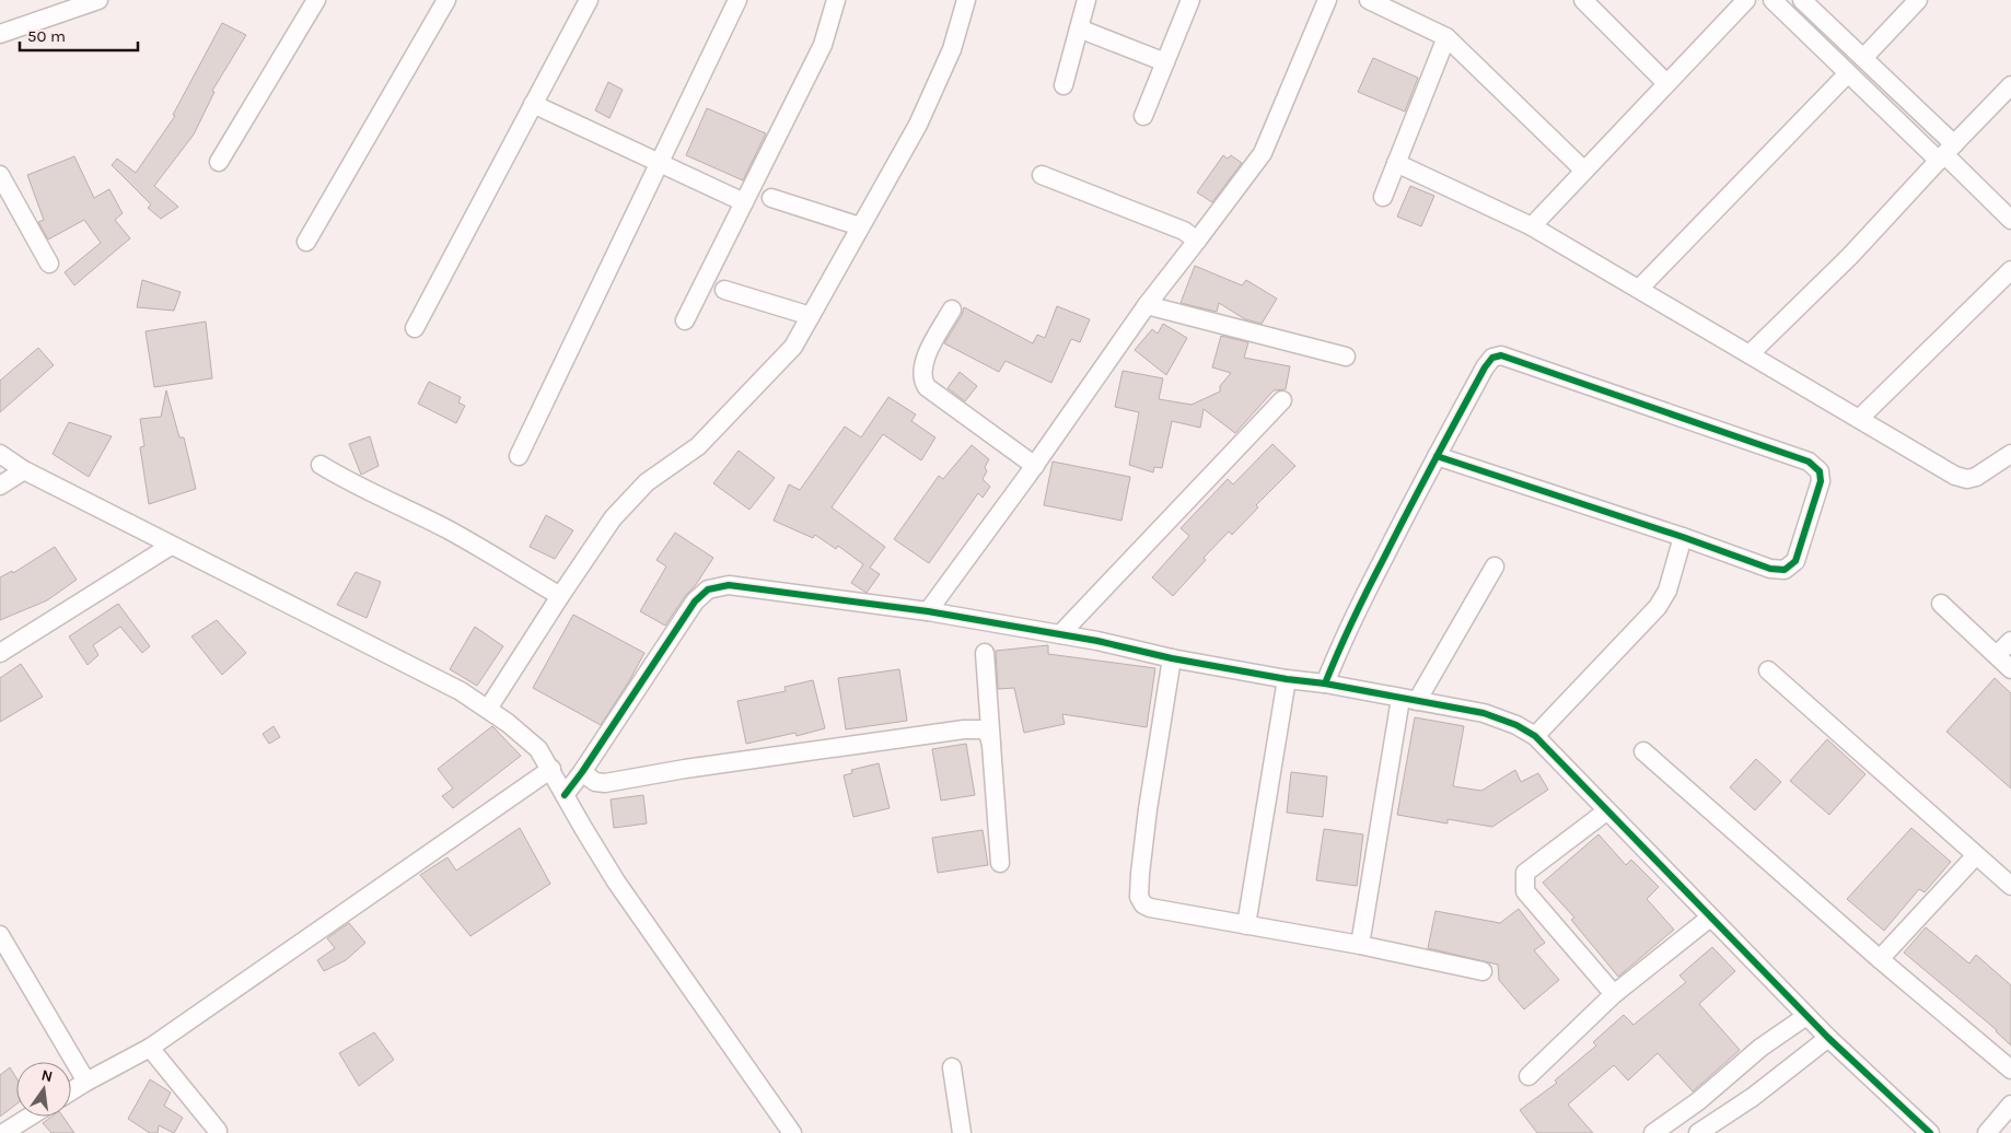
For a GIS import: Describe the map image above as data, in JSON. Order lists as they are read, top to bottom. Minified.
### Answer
{"scale_bar":"50 m","north":"top"}
